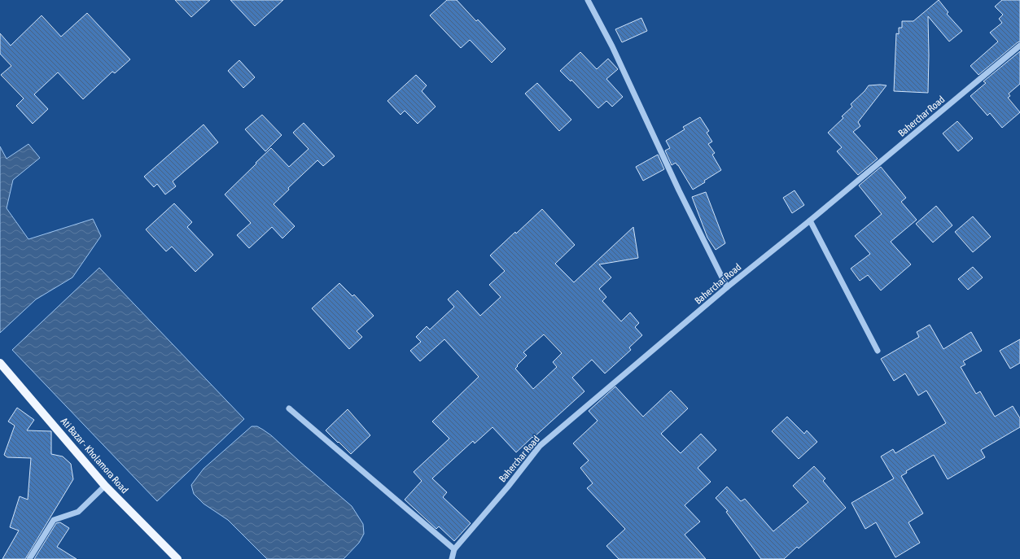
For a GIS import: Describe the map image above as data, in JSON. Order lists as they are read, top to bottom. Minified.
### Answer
{"streets":{"main road":["Ati Bazar - Kholamora Road"],"street":["Baherchar Road"]}}
